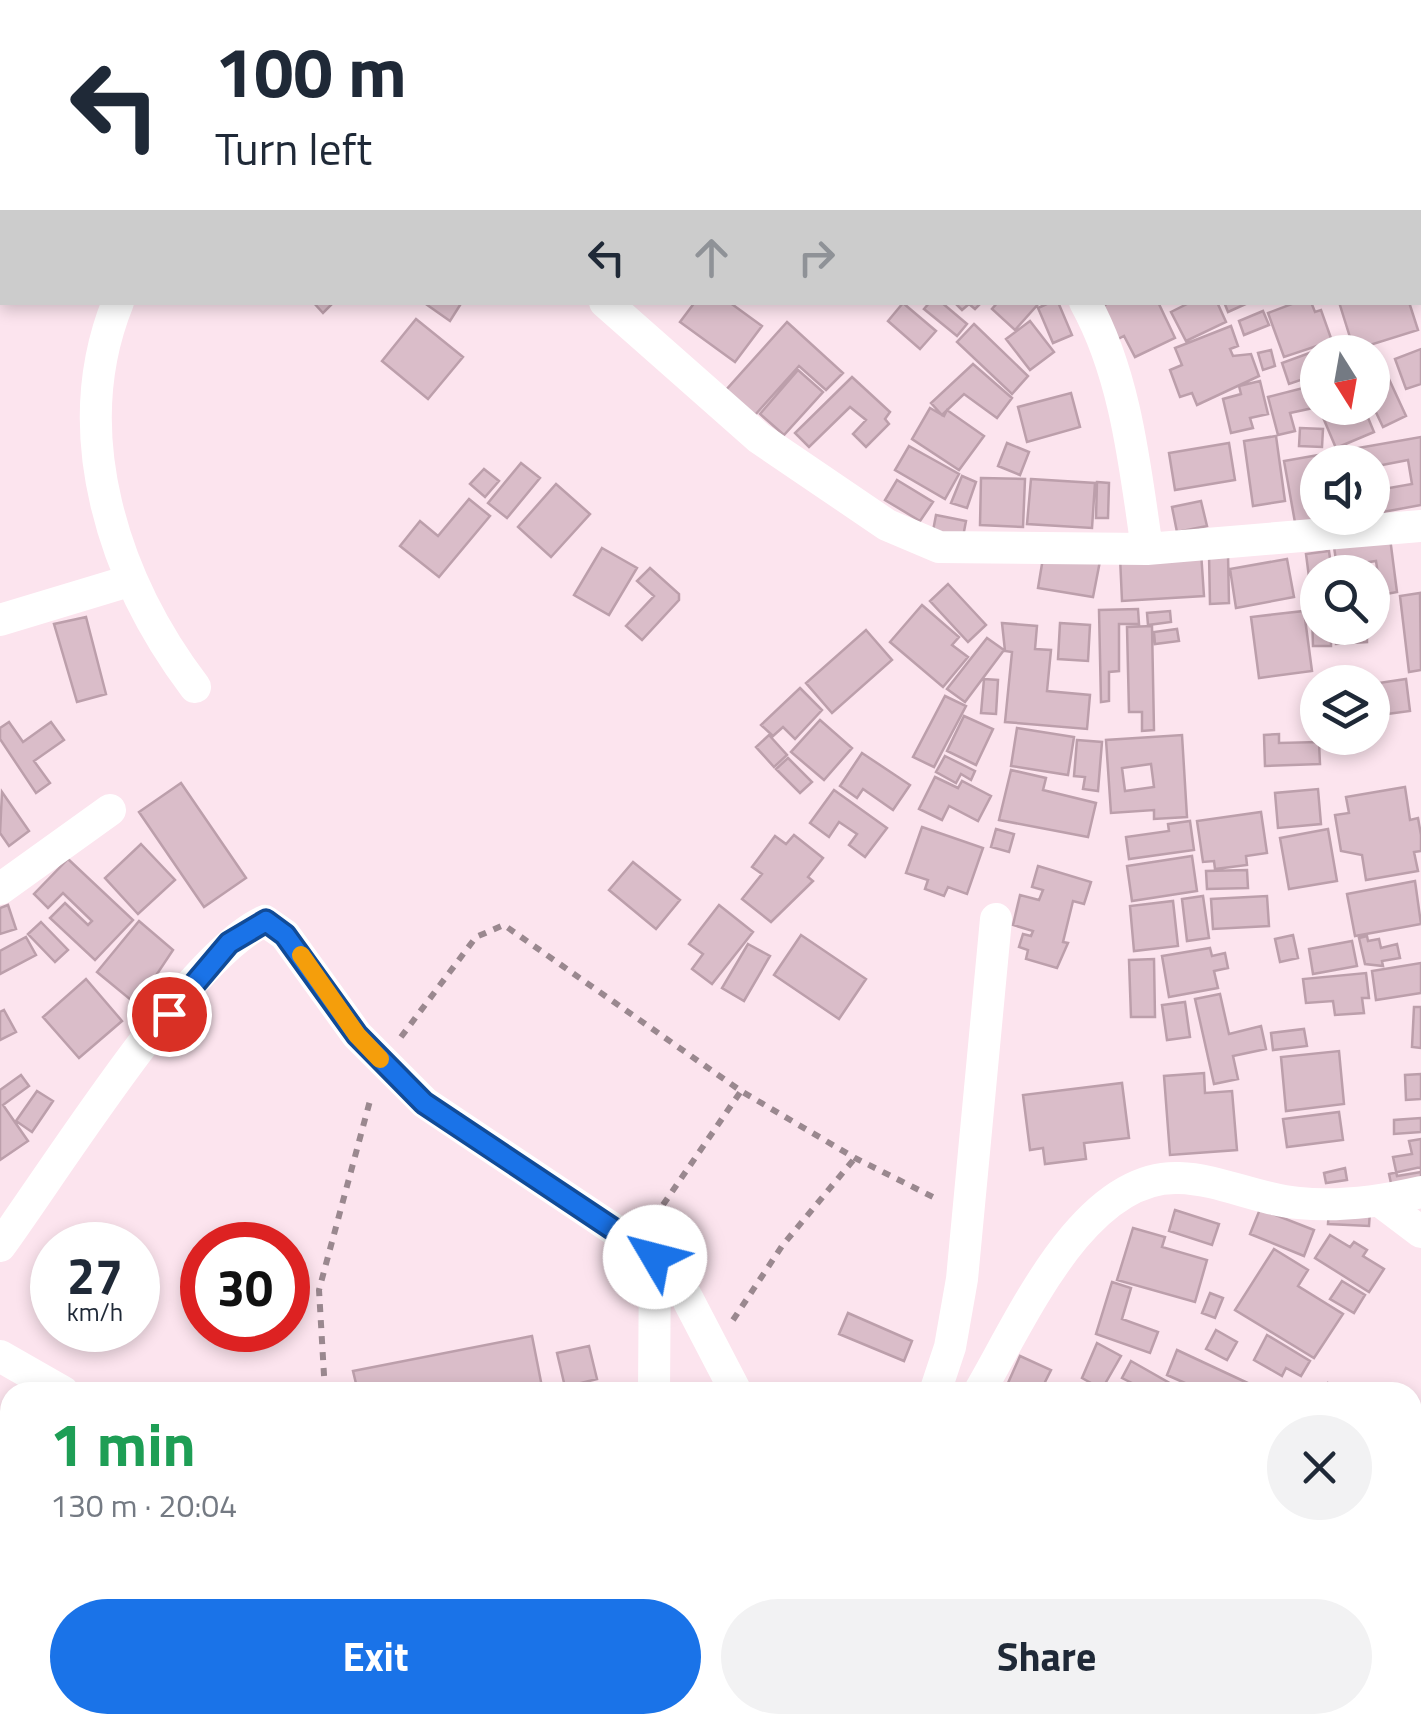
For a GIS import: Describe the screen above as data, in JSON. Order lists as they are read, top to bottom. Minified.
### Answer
{"north":"bottom","page":{"turn":["100 m","Turn left"],"speed":"27 km/h","limit":"30","heading":["1 min","130 m · 20:04"],"buttons":["Exit","Share"]}}
